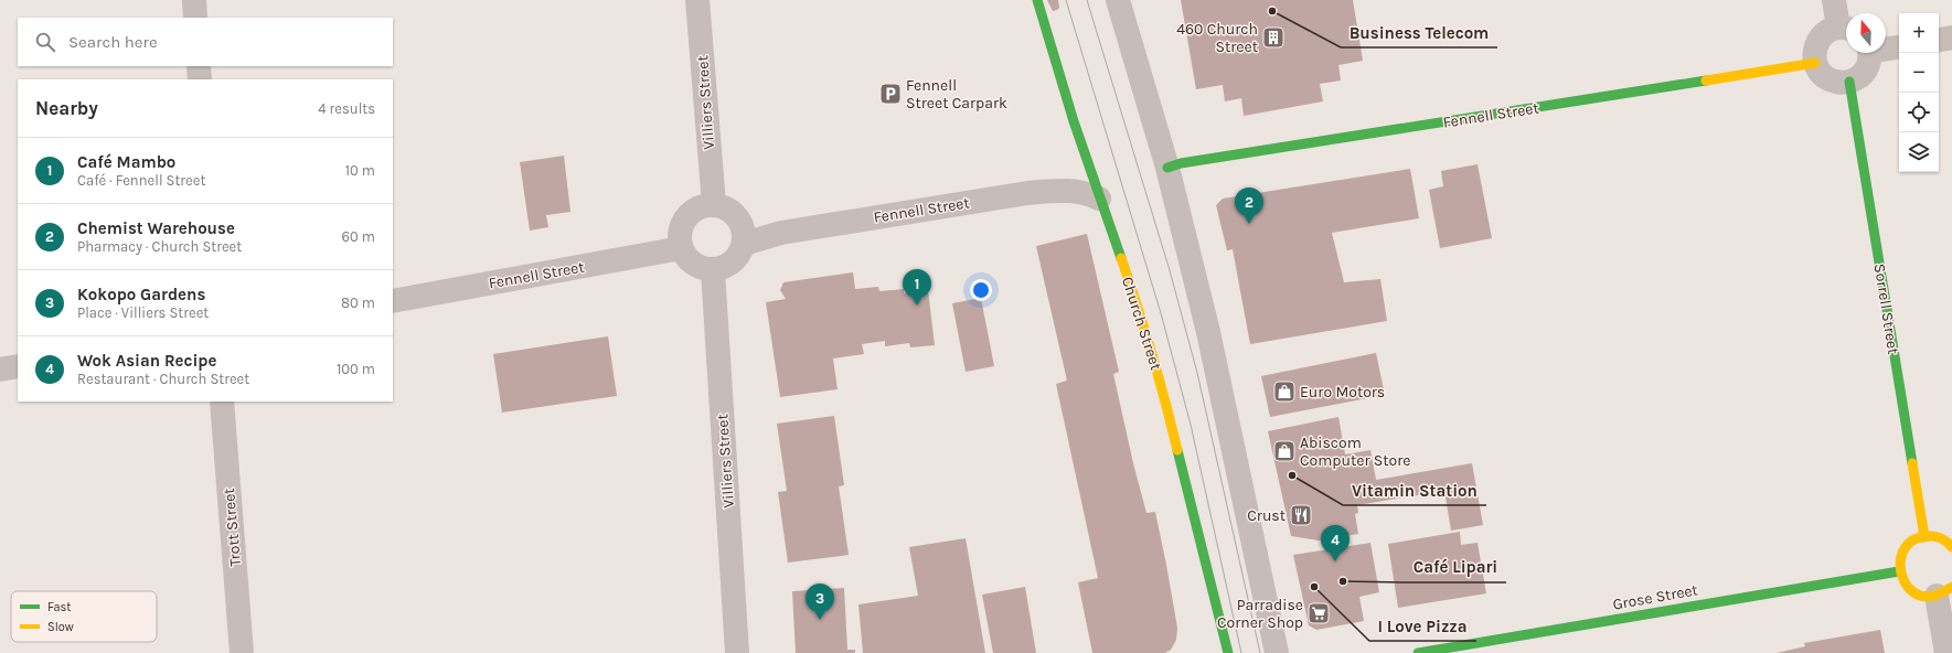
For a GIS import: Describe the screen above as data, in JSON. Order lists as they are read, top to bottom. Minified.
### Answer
{"streets":{"street":["Villiers Street","Fennell Street","Sorrell Street","Church Street","Trott Street","Grose Street"]},"crossings":[["Villiers Street","Fennell Street"],["Fennell Street","Church Street"]],"places":{"other":["Business Telecom","Vitamin Station","Café Lipari","I Love Pizza"],"building":["460 Church Street"],"parking":["Fennell Street Carpark"],"shop":["Euro Motors","Abiscom Computer Store"],"restaurant":["Crust"],"supermarket":["Parradise Corner Shop"]},"legend":["Fast","Slow"],"north":"top","page":{"map_buttons":["+","−"],"search":"Search here","heading":["Nearby","4 results"],"list":[{"mark":"1","name":"Café Mambo","note":"Café · Fennell Street","value":"10 m"},{"mark":"2","name":"Chemist Warehouse","note":"Pharmacy · Church Street","value":"60 m"},{"mark":"3","name":"Kokopo Gardens","note":"Place · Villiers Street","value":"80 m"},{"mark":"4","name":"Wok Asian Recipe","note":"Restaurant · Church Street","value":"100 m"}],"pins":["2","1","4","3"]}}
